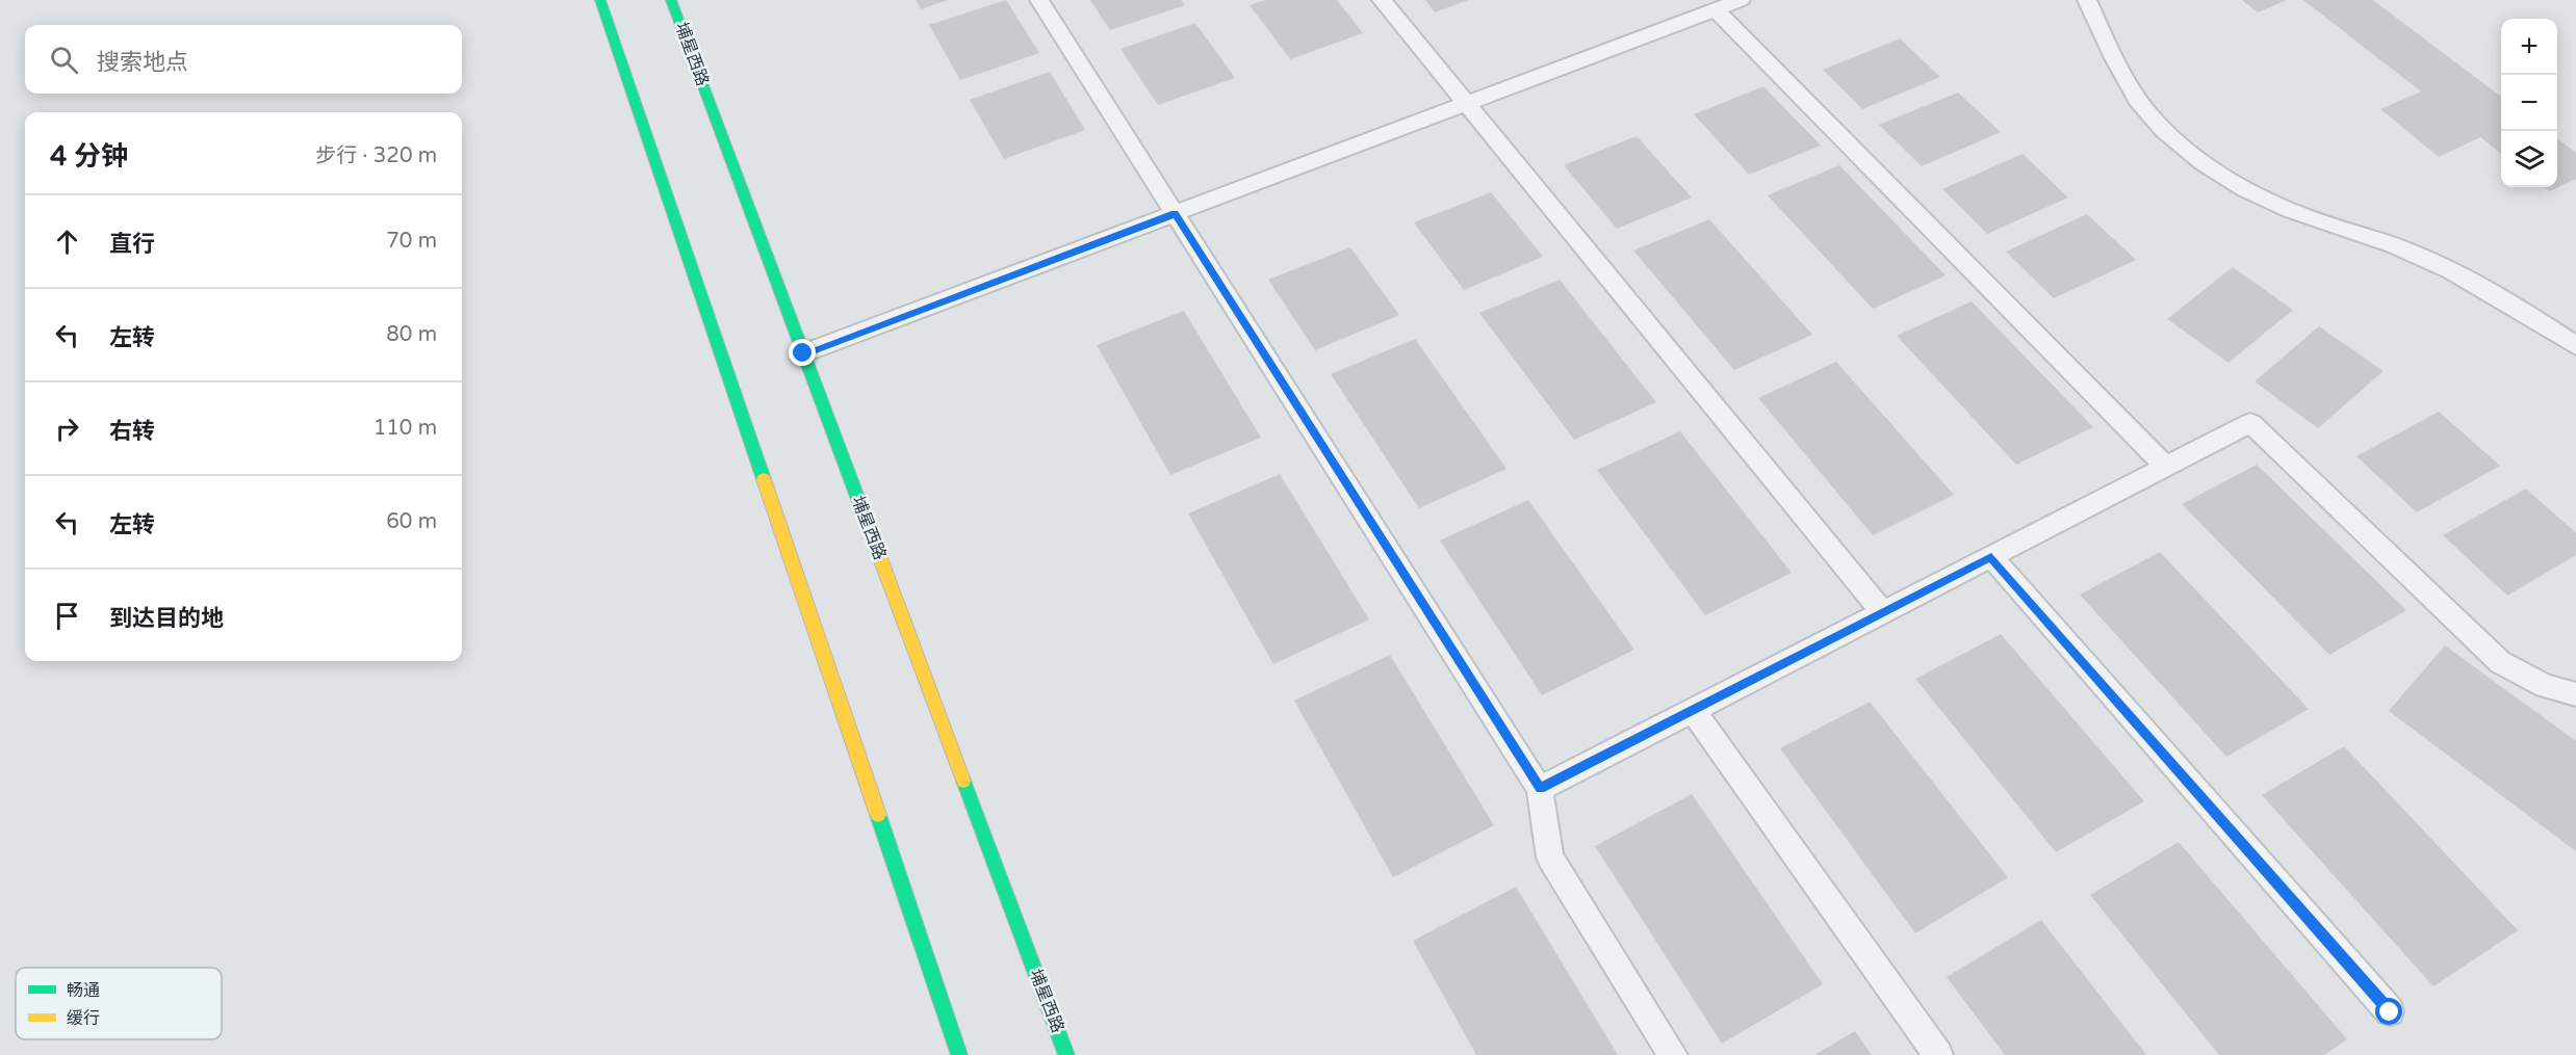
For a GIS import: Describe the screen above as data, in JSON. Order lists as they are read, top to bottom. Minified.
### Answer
{"streets":{"highway":["埔星西路"]},"legend":["畅通","缓行"],"page":{"map_buttons":["+","−"],"search":"搜索地点","heading":["4 分钟","步行 · 320 m"],"list":[["直行","70 m"],["左转","80 m"],["右转","110 m"],["左转","60 m"],"到达目的地"]}}
